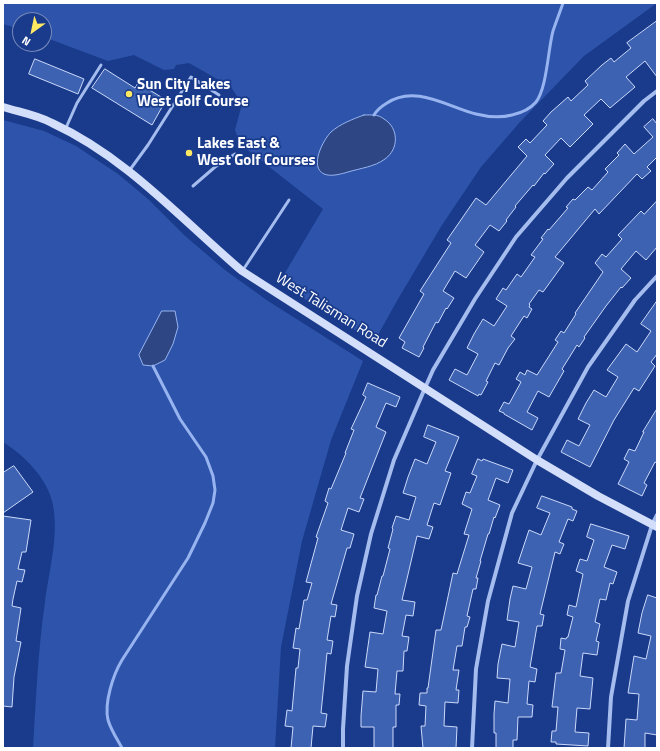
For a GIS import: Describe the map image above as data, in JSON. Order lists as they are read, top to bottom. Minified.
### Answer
{"streets":{"street":["West Talisman Road"]},"places":["Sun City Lakes West Golf Course","Lakes East & West Golf Courses"],"north":"bottom left"}
